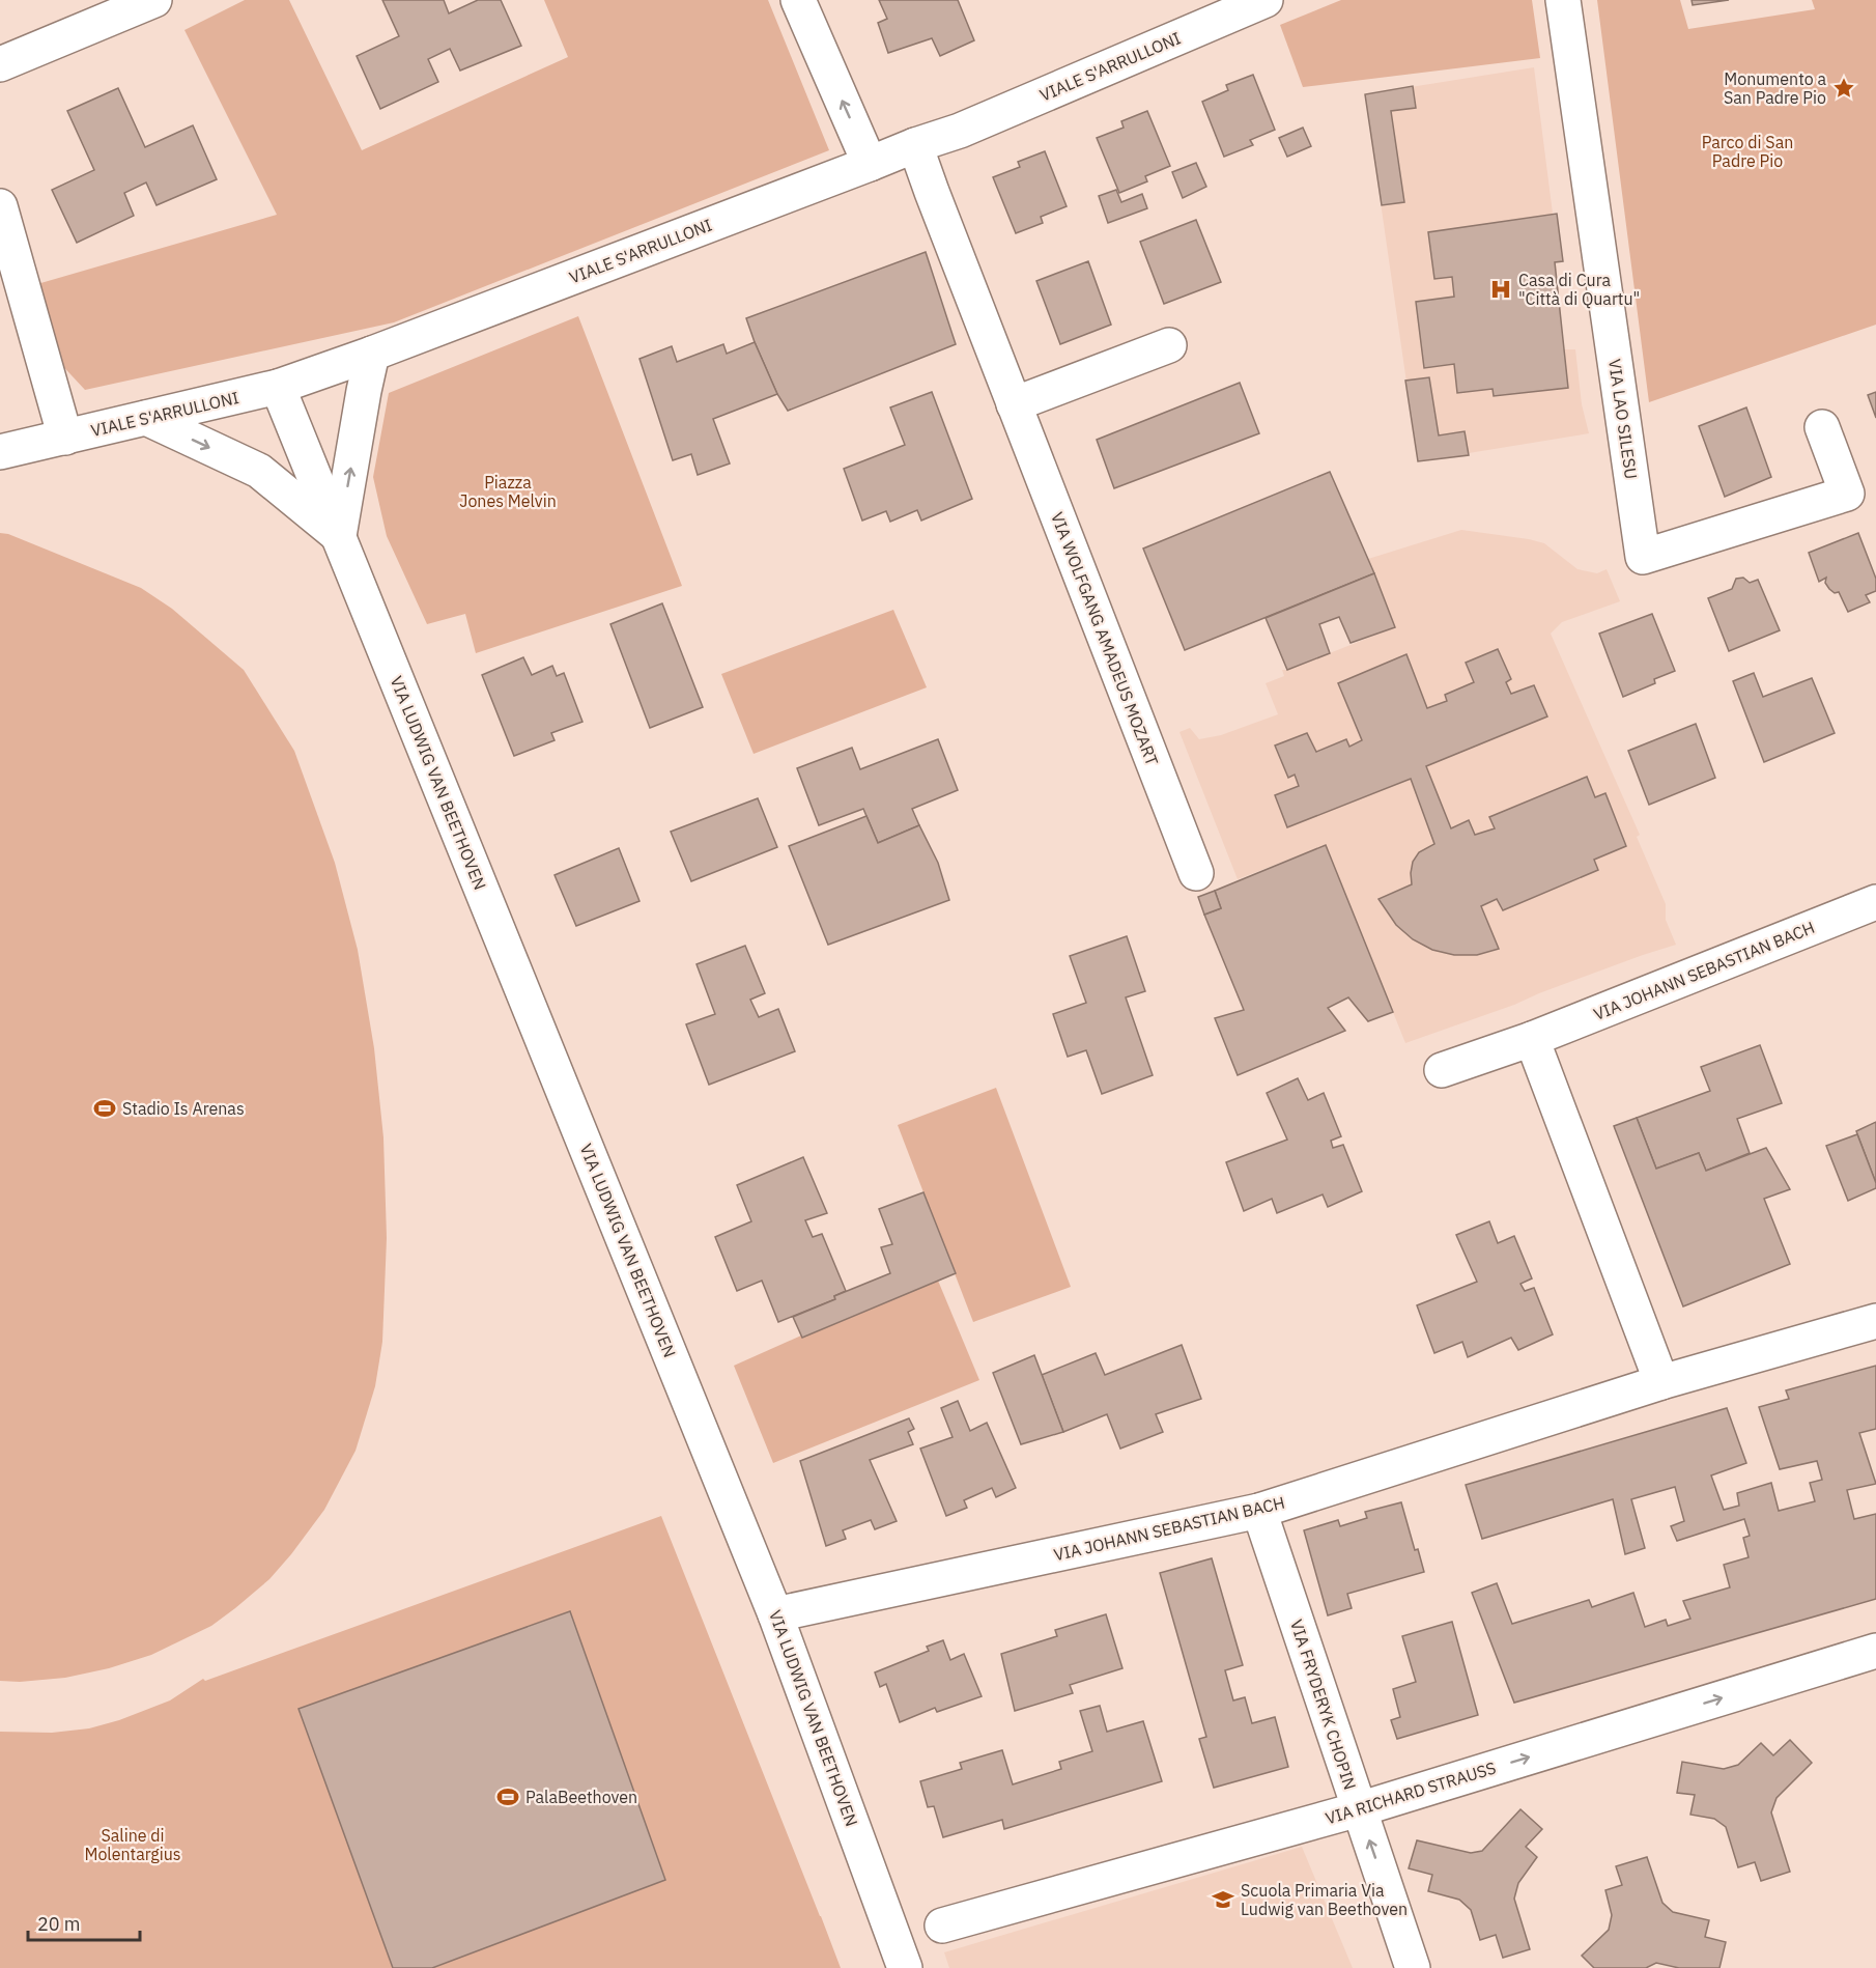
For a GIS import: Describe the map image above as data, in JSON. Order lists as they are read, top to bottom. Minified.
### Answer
{"streets":{"street":["VIALE S'ARRULLONI","VIA LAO SILESU","VIA WOLFGANG AMADEUS MOZART","VIA LUDWIG VAN BEETHOVEN","VIA JOHANN SEBASTIAN BACH","VIA FRYDERYK CHOPIN","VIA RICHARD STRAUSS"]},"crossings":[["VIALE S'ARRULLONI","VIA WOLFGANG AMADEUS MOZART"],["VIALE S'ARRULLONI","VIA LUDWIG VAN BEETHOVEN"],["VIA LUDWIG VAN BEETHOVEN","VIA JOHANN SEBASTIAN BACH"],["VIA JOHANN SEBASTIAN BACH","VIA FRYDERYK CHOPIN"],["VIA FRYDERYK CHOPIN","VIA RICHARD STRAUSS"]],"one_way":["VIA RICHARD STRAUSS"],"parks":["Parco di San Padre Pio","Piazza Jones Melvin","Saline di Molentargius"],"places":{"place":["Monumento a San Padre Pio"],"hospital":["Casa di Cura \"Città di Quartu\""],"sports":["Stadio Is Arenas","PalaBeethoven"],"school or university":["Scuola Primaria Via Ludwig van Beethoven"]},"scale_bar":"20 m"}
